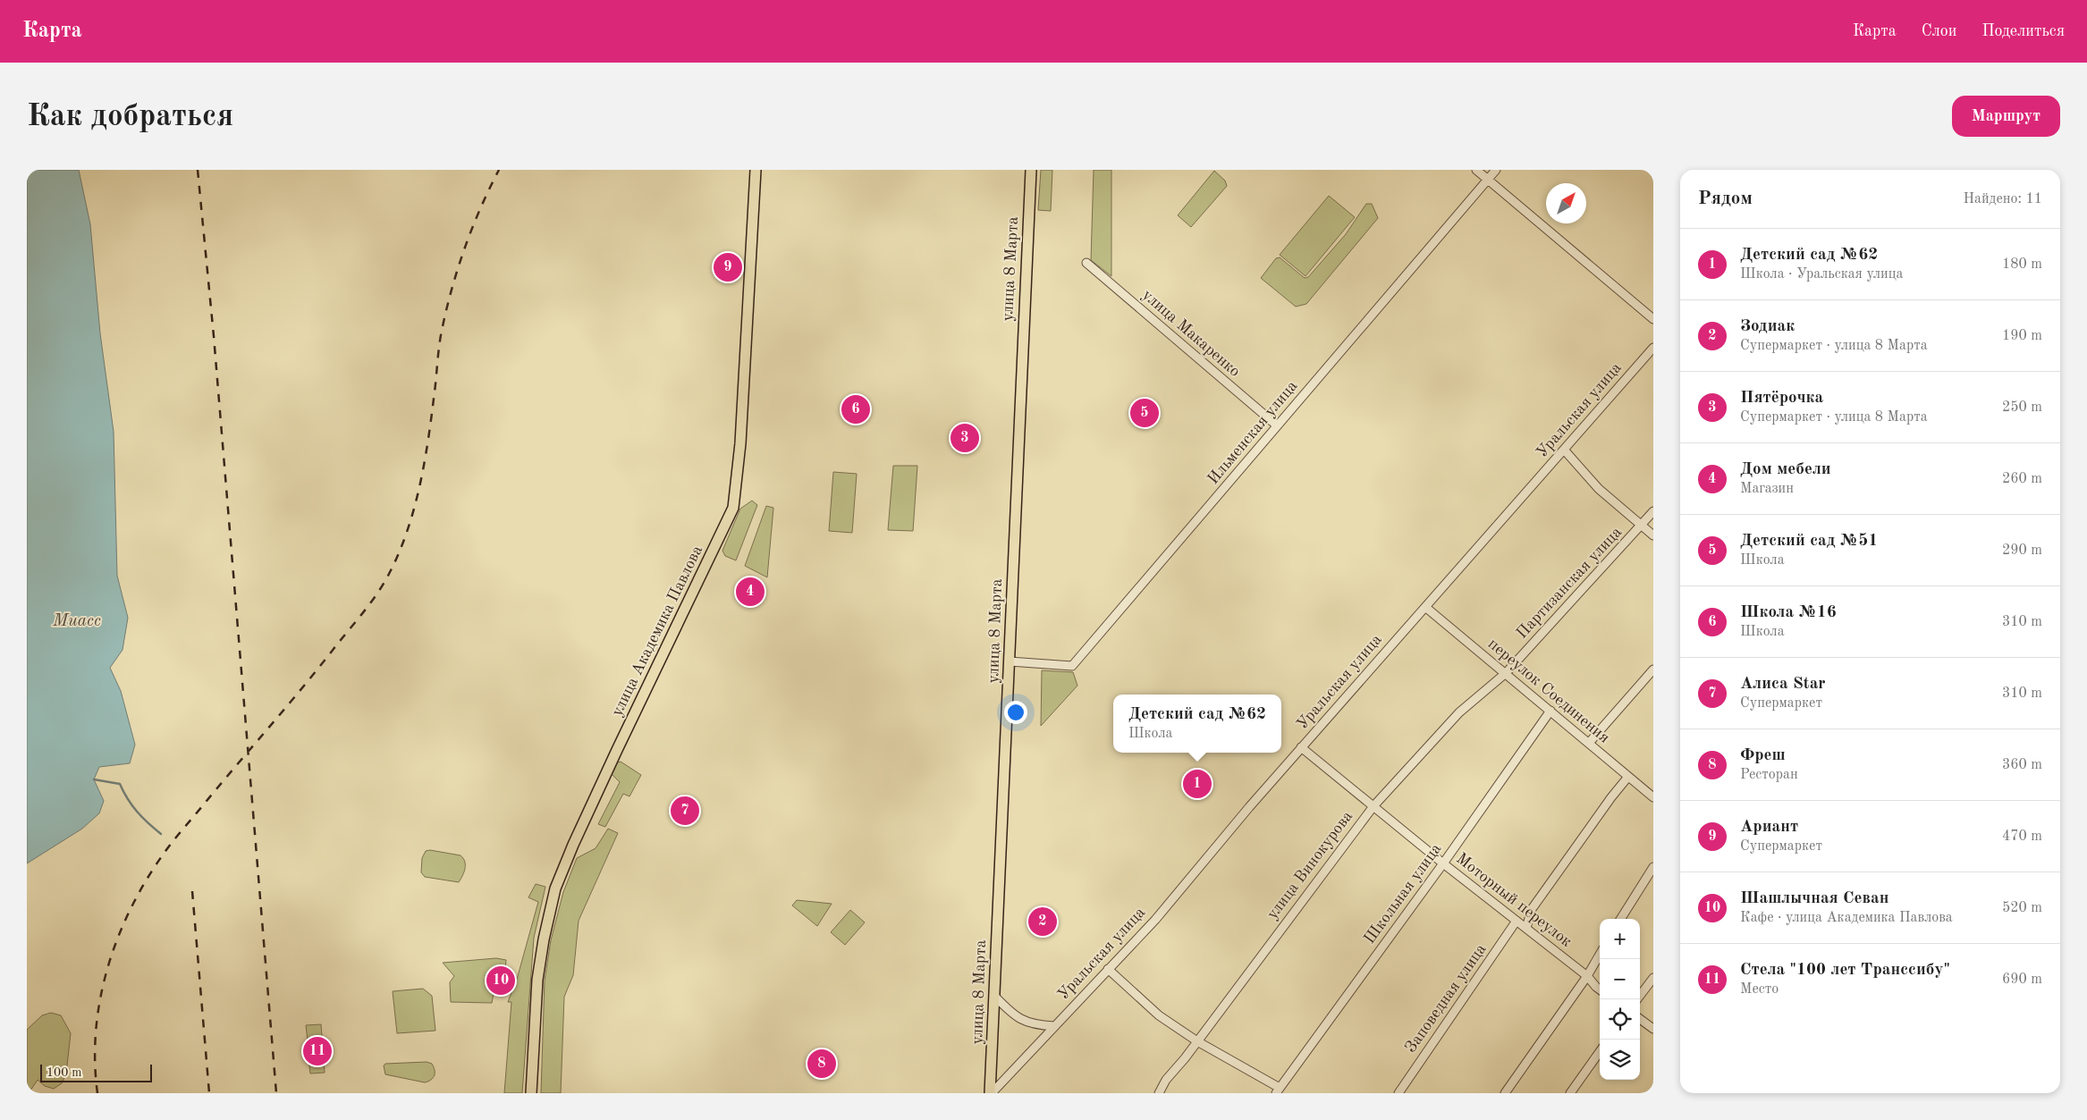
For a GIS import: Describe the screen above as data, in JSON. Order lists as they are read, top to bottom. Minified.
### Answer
{"streets":{"main road":["улица 8 Марта","улица Академика Павлова"],"street":["улица Макаренко","Уральская улица","Ильменская улица","Партизанская улица","переулок Соединения","улица Винокурова","Школьная улица","Моторный переулок","Заповедная улица"]},"crossings":[["улица 8 Марта","Уральская улица"],["улица 8 Марта","Ильменская улица"],["улица Макаренко","Ильменская улица"],["Уральская улица","переулок Соединения"],["Уральская улица","Моторный переулок"],["Партизанская улица","переулок Соединения"],["Партизанская улица","улица Винокурова"],["переулок Соединения","улица Винокурова"],["переулок Соединения","Школьная улица"],["улица Винокурова","Моторный переулок"],["Школьная улица","Моторный переулок"],["Моторный переулок","Заповедная улица"]],"water":["Миасс"],"scale_bar":"100 m","north":"top right","page":{"header":"Карта","nav":["Карта","Слои","Поделиться"],"buttons":"Маршрут","title":"Как добраться","heading":["Рядом","Найдено: 11"],"list":[{"mark":"1","name":"Детский сад №62","note":"Школа · Уральская улица","value":"180 m"},{"mark":"2","name":"Зодиак","note":"Супермаркет · улица 8 Марта","value":"190 m"},{"mark":"3","name":"Пятёрочка","note":"Супермаркет · улица 8 Марта","value":"250 m"},{"mark":"4","name":"Дом мебели","note":"Магазин","value":"260 m"},{"mark":"5","name":"Детский сад №51","note":"Школа","value":"290 m"},{"mark":"6","name":"Школа №16","note":"Школа","value":"310 m"},{"mark":"7","name":"Алиса Star","note":"Супермаркет","value":"310 m"},{"mark":"8","name":"Фреш","note":"Ресторан","value":"360 m"},{"mark":"9","name":"Ариант","note":"Супермаркет","value":"470 m"},{"mark":"10","name":"Шашлычная Севан","note":"Кафе · улица Академика Павлова","value":"520 m"},{"mark":"11","name":"Стела \"100 лет Транссибу\"","note":"Место","value":"690 m"}],"pins":["9","6","5","3","4","1","7","2","10","11","8"],"popup":["Детский сад №62","Школа"],"map_buttons":["+","−"],"scale":"100 m"}}
